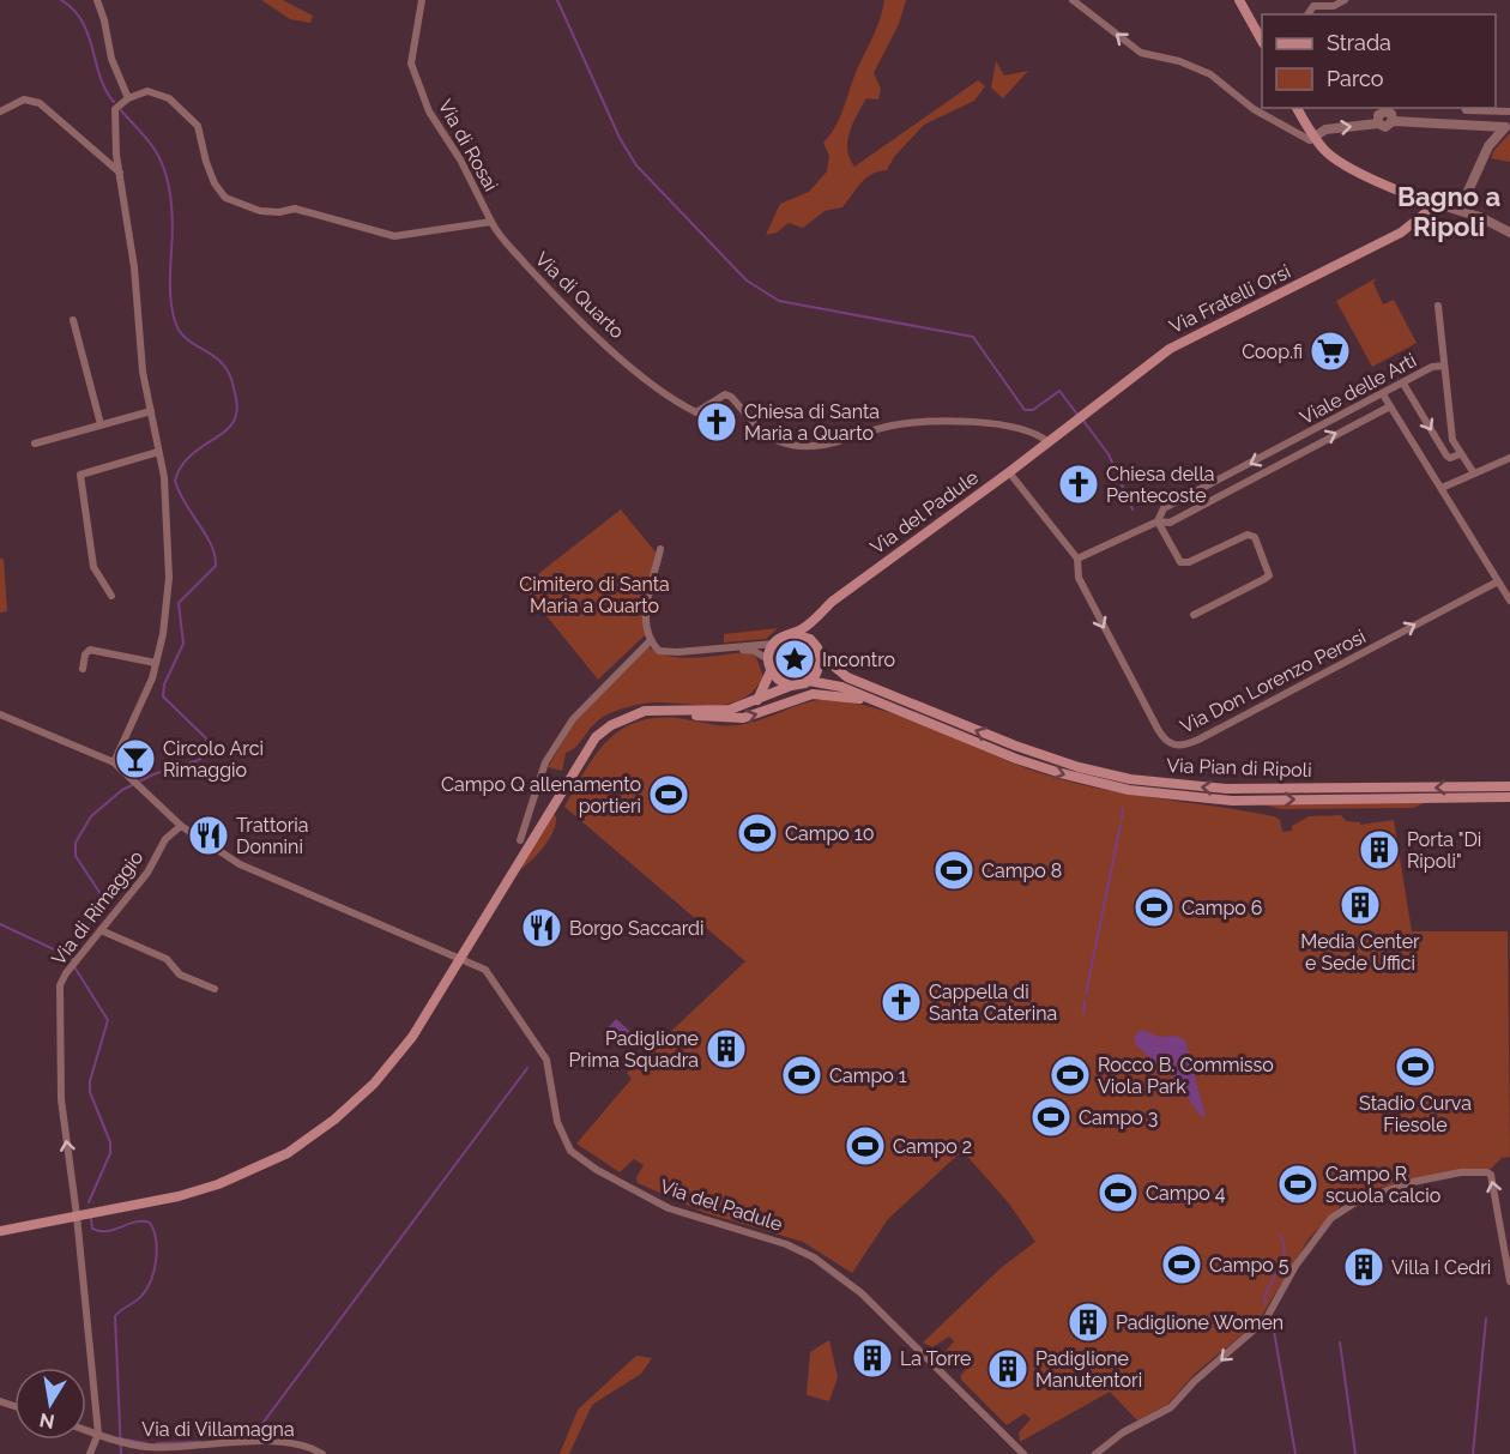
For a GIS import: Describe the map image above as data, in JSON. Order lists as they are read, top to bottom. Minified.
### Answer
{"streets":{"main road":["Via Fratelli Orsi","Via del Padule","Via Pian di Ripoli"],"street":["Via di Rosai","Via di Quarto","Viale delle Arti","Via Don Lorenzo Perosi","Via di Rimaggio","Via di Villamagna"]},"crossings":[["Via di Rosai","Via di Quarto"],["Via di Quarto","Via Fratelli Orsi"],["Via di Quarto","Via del Padule"],["Via Fratelli Orsi","Via del Padule"],["Viale delle Arti","Via Don Lorenzo Perosi"],["Via del Padule","Via Pian di Ripoli"],["Via di Rimaggio","Via di Villamagna"]],"one_way":["Via di Rimaggio"],"districts":["Bagno a Ripoli"],"parks":["Cimitero di Santa Maria a Quarto"],"places":{"supermarket":["Coop.fi"],"church":["Chiesa di Santa Maria a Quarto","Chiesa della Pentecoste","Cappella di Santa Caterina"],"place":["Incontro"],"bar":["Circolo Arci Rimaggio"],"sports":["Campo Q allenamento portieri","Campo 10","Campo 8","Campo 6","Stadio Curva Fiesole","Campo 1","Rocco B. Commisso Viola Park","Campo 3","Campo 2","Campo R scuola calcio","Campo 4","Campo 5"],"restaurant":["Trattoria Donnini","Borgo Saccardi"],"building":["Porta \"Di Ripoli\"","Media Center e Sede Uffici","Padiglione Prima Squadra","Villa I Cedri","Padiglione Women","La Torre","Padiglione Manutentori"]},"legend":["Strada","Parco"],"north":"bottom"}
